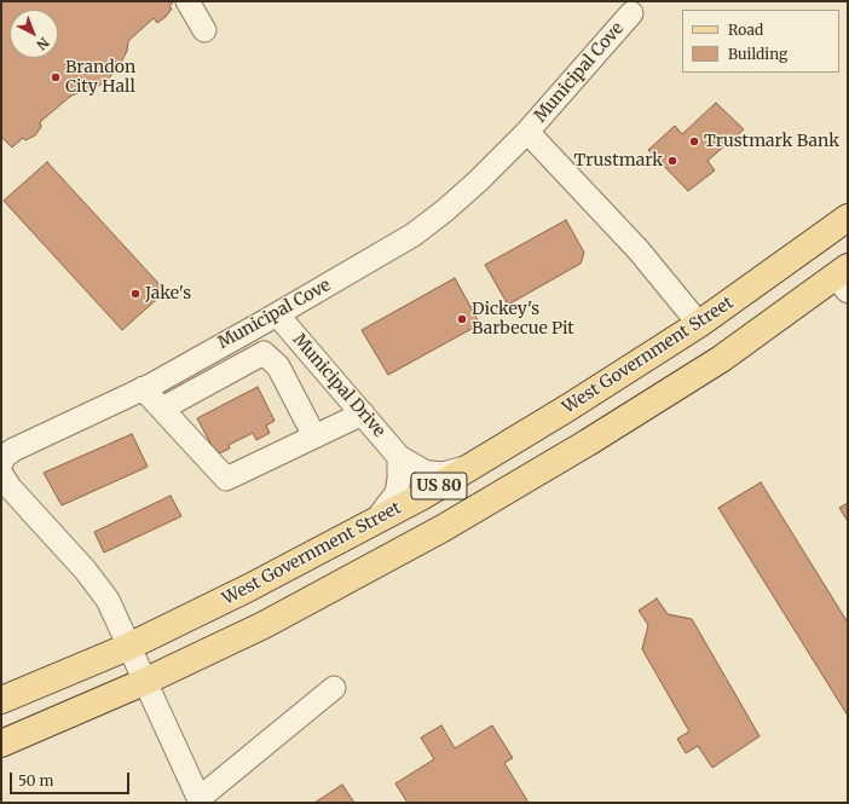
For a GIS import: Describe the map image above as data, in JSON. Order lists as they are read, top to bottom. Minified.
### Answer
{"streets":{"main road":["West Government Street","US 80"],"street":["Municipal Cove","Municipal Drive"]},"crossings":[["Municipal Cove","West Government Street"],["Municipal Cove","Municipal Drive"],["West Government Street","Municipal Drive"]],"places":["Brandon City Hall","Trustmark Bank","Trustmark","Jake's","Dickey's Barbecue Pit"],"legend":["Road","Building"],"scale_bar":"50 m","north":"bottom right"}
